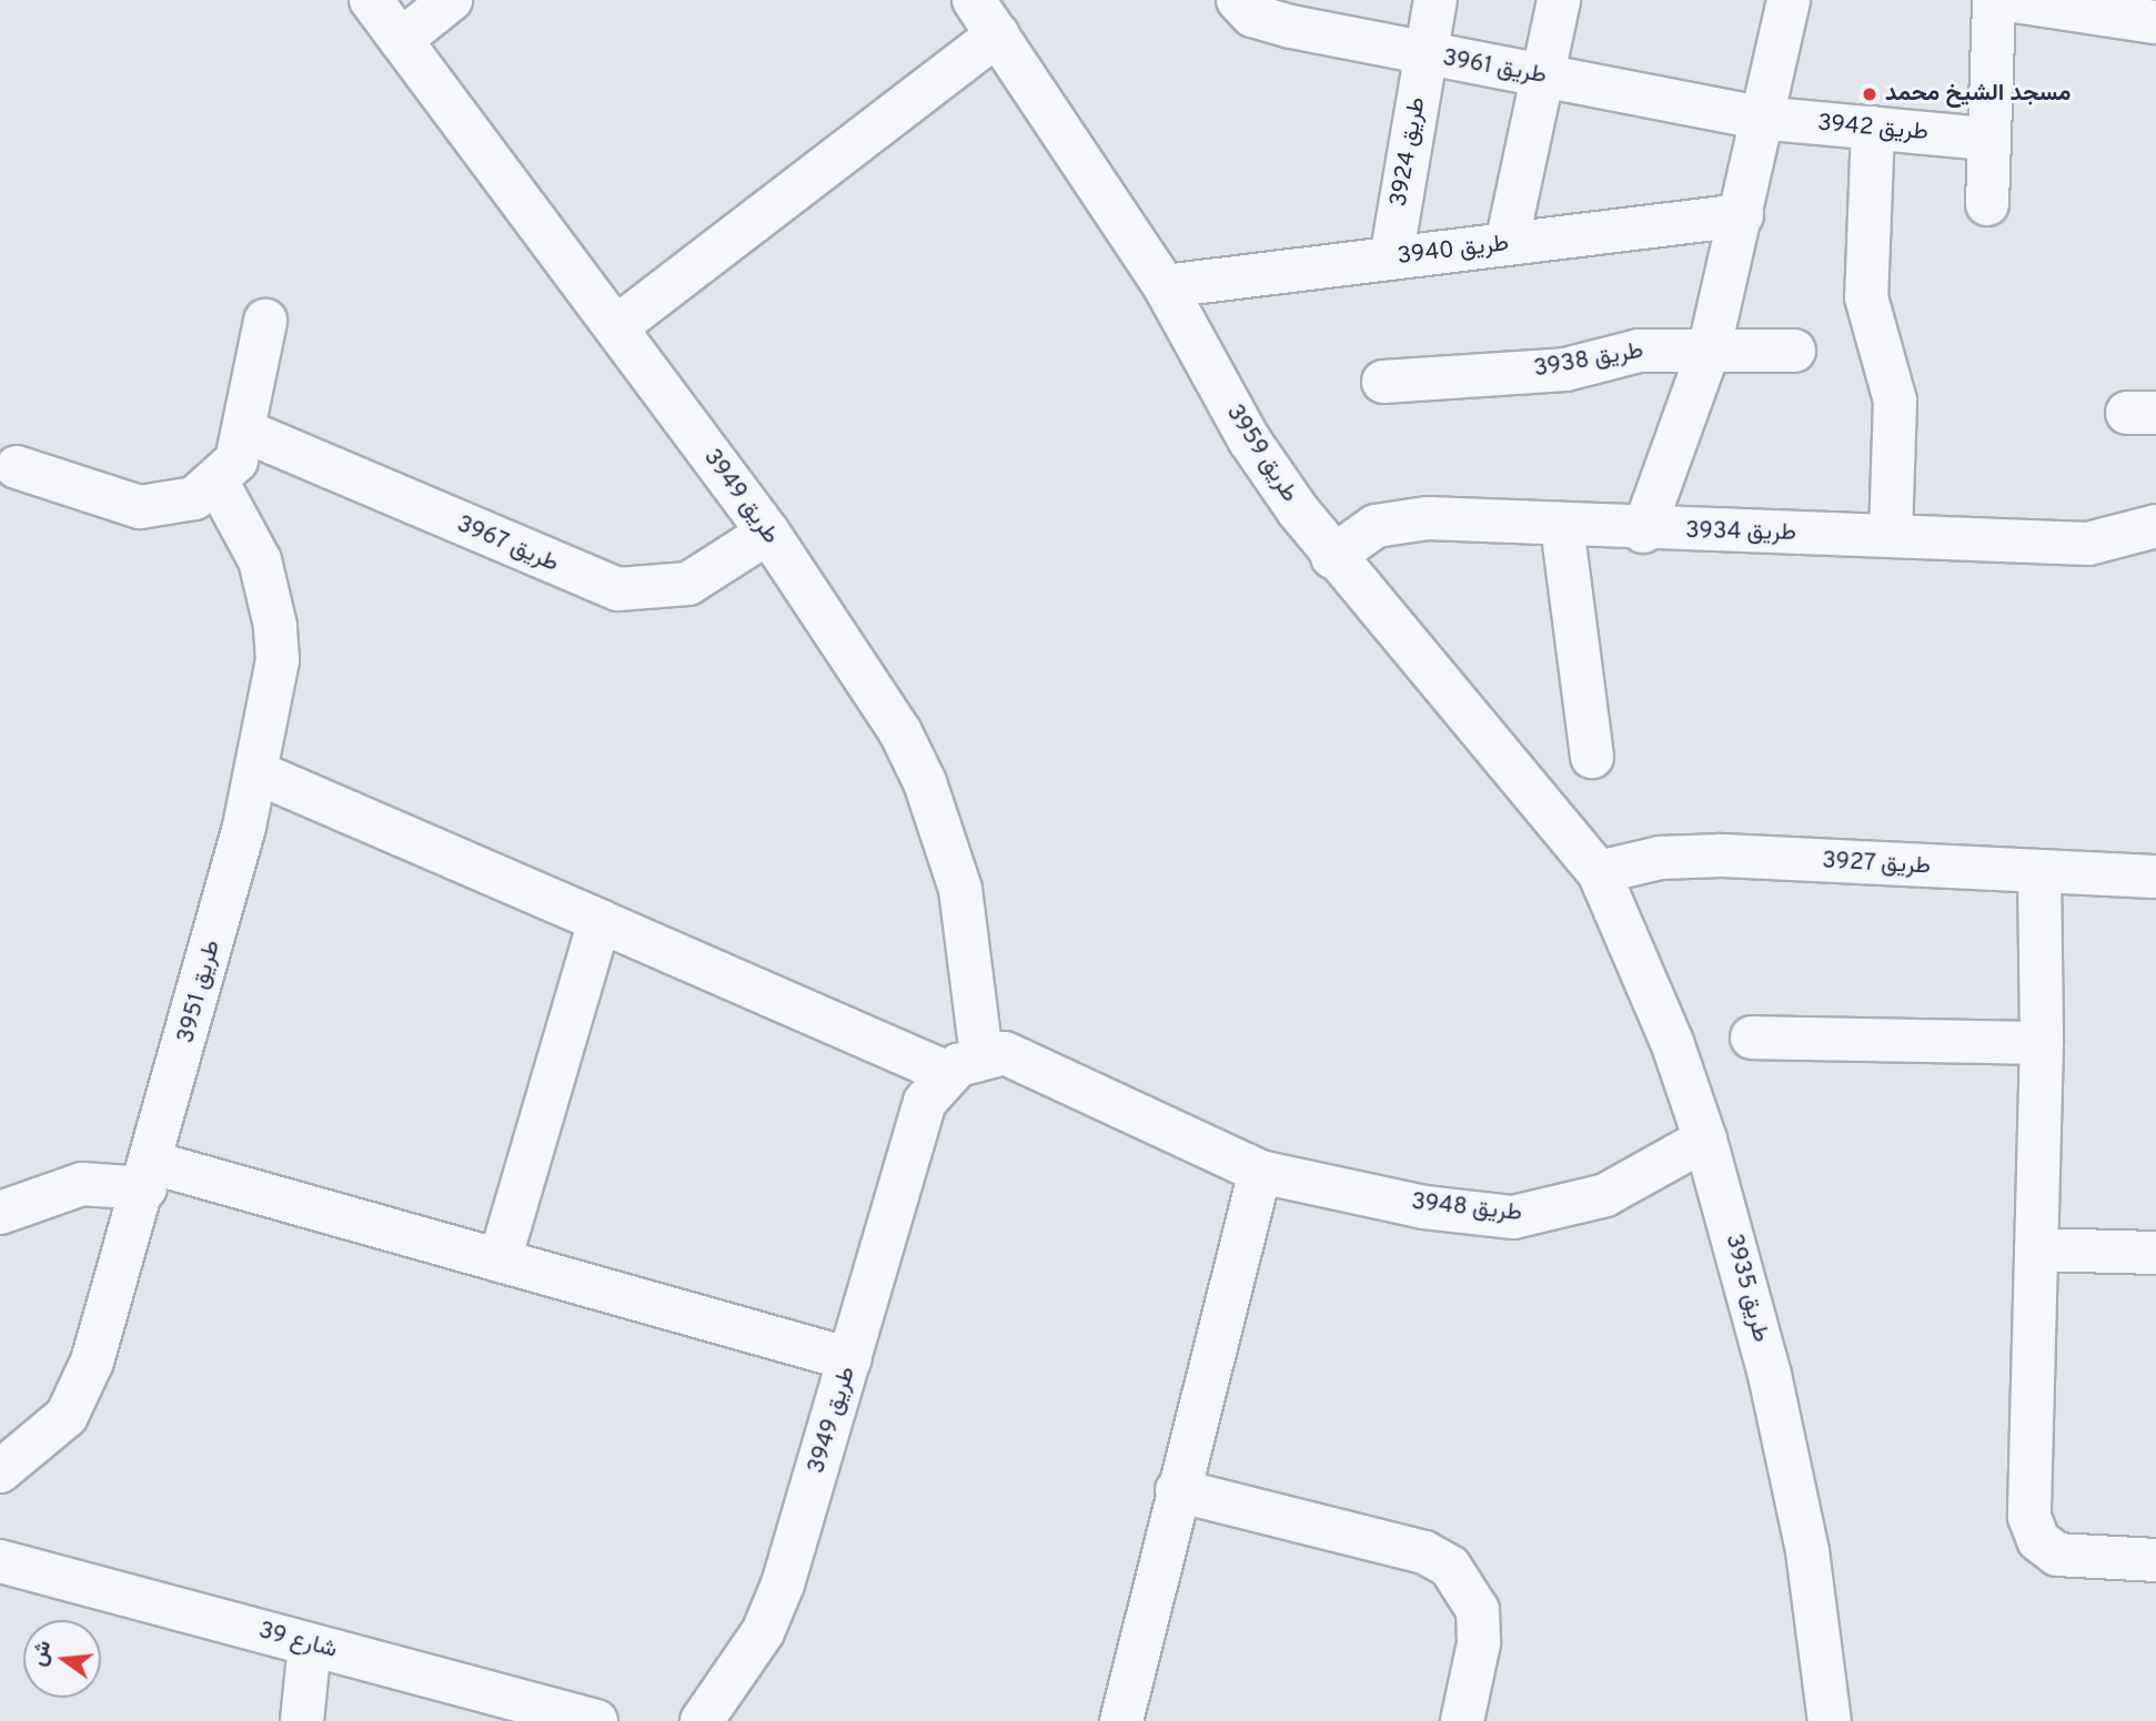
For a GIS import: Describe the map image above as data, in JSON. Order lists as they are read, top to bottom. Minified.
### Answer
{"streets":{"street":["طريق 3961","طريق 3942","طريق 3924","طريق 3940","طريق 3938","طريق 3959","طريق 3949","طريق 3934","طريق 3967","طريق 3927","طريق 3951","طريق 3948","طريق 3935","شارع 39"]},"crossings":[["طريق 3961","طريق 3942"],["طريق 3961","طريق 3924"],["طريق 3924","طريق 3940"],["طريق 3940","طريق 3959"],["طريق 3959","طريق 3934"],["طريق 3959","طريق 3927"],["طريق 3959","طريق 3935"],["طريق 3949","طريق 3967"],["طريق 3949","طريق 3948"],["طريق 3927","طريق 3935"],["طريق 3951","طريق 3948"],["طريق 3948","طريق 3935"]],"places":["مسجد الشيخ محمد"],"north":"left"}
